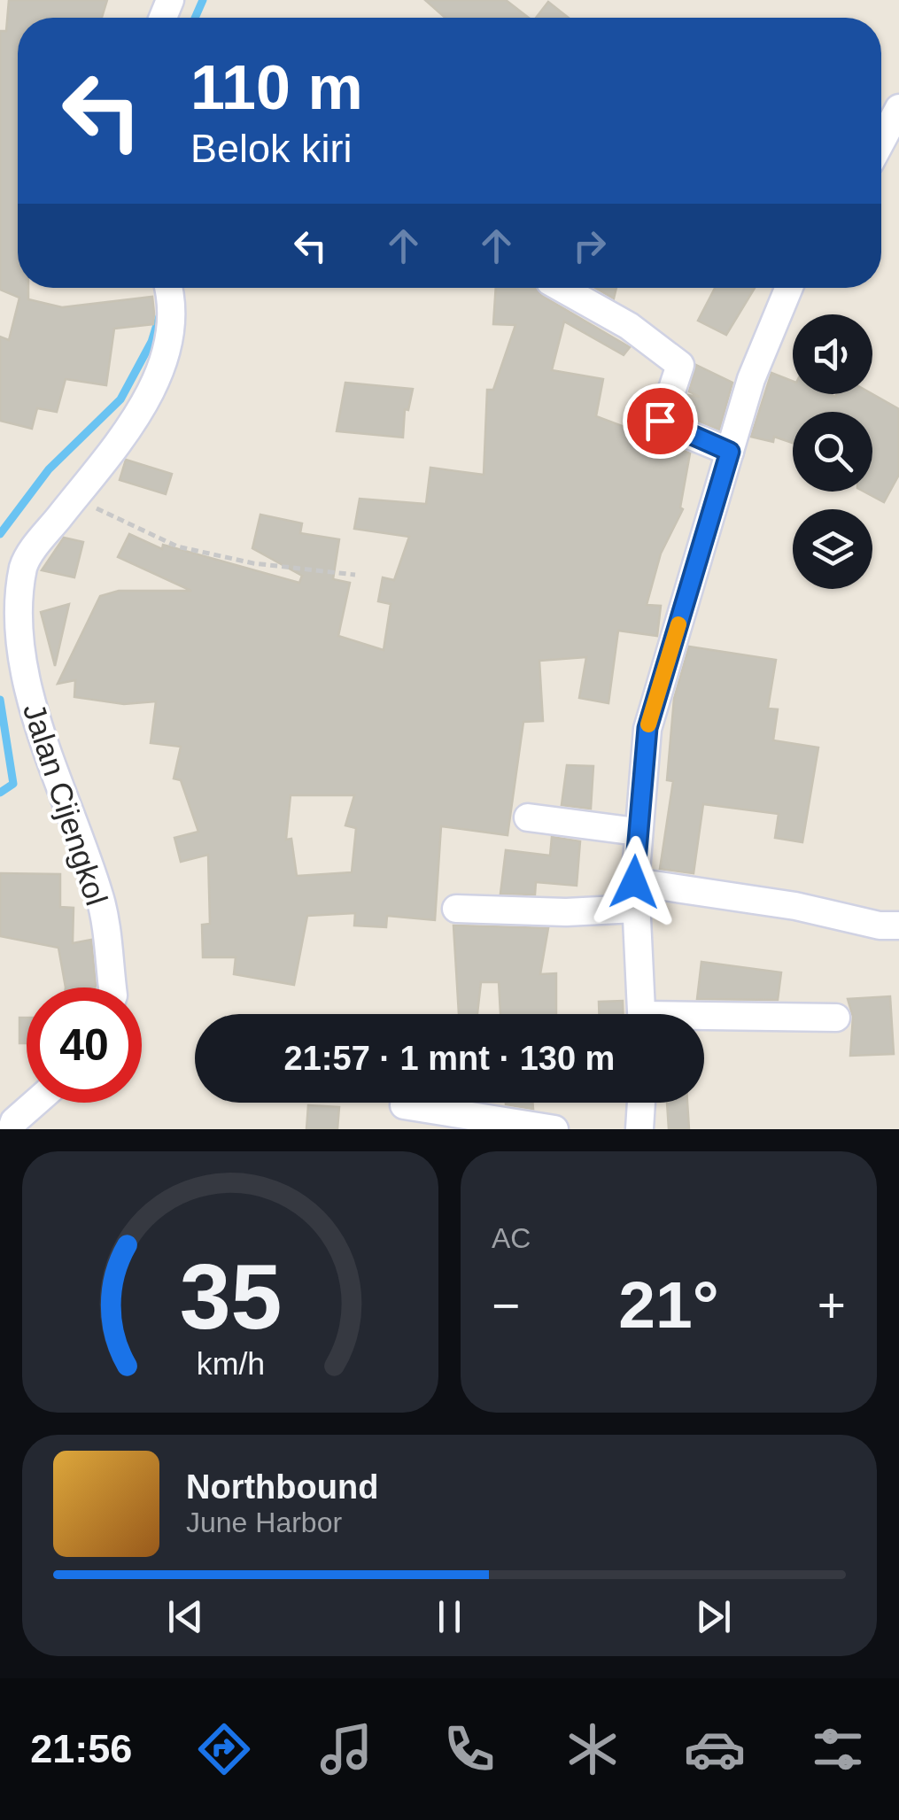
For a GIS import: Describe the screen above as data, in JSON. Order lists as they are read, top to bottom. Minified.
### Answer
{"streets":{"street":["Jalan Cijengkol"]},"page":{"turn":["110 m","Belok kiri"],"limit":"40","trip":"21:57 · 1 mnt · 130 m","tile":"AC","heat":["−","21°","+"],"song":["Northbound","June Harbor"],"tabs":"21:56","gauge":["35","km/h"]}}
